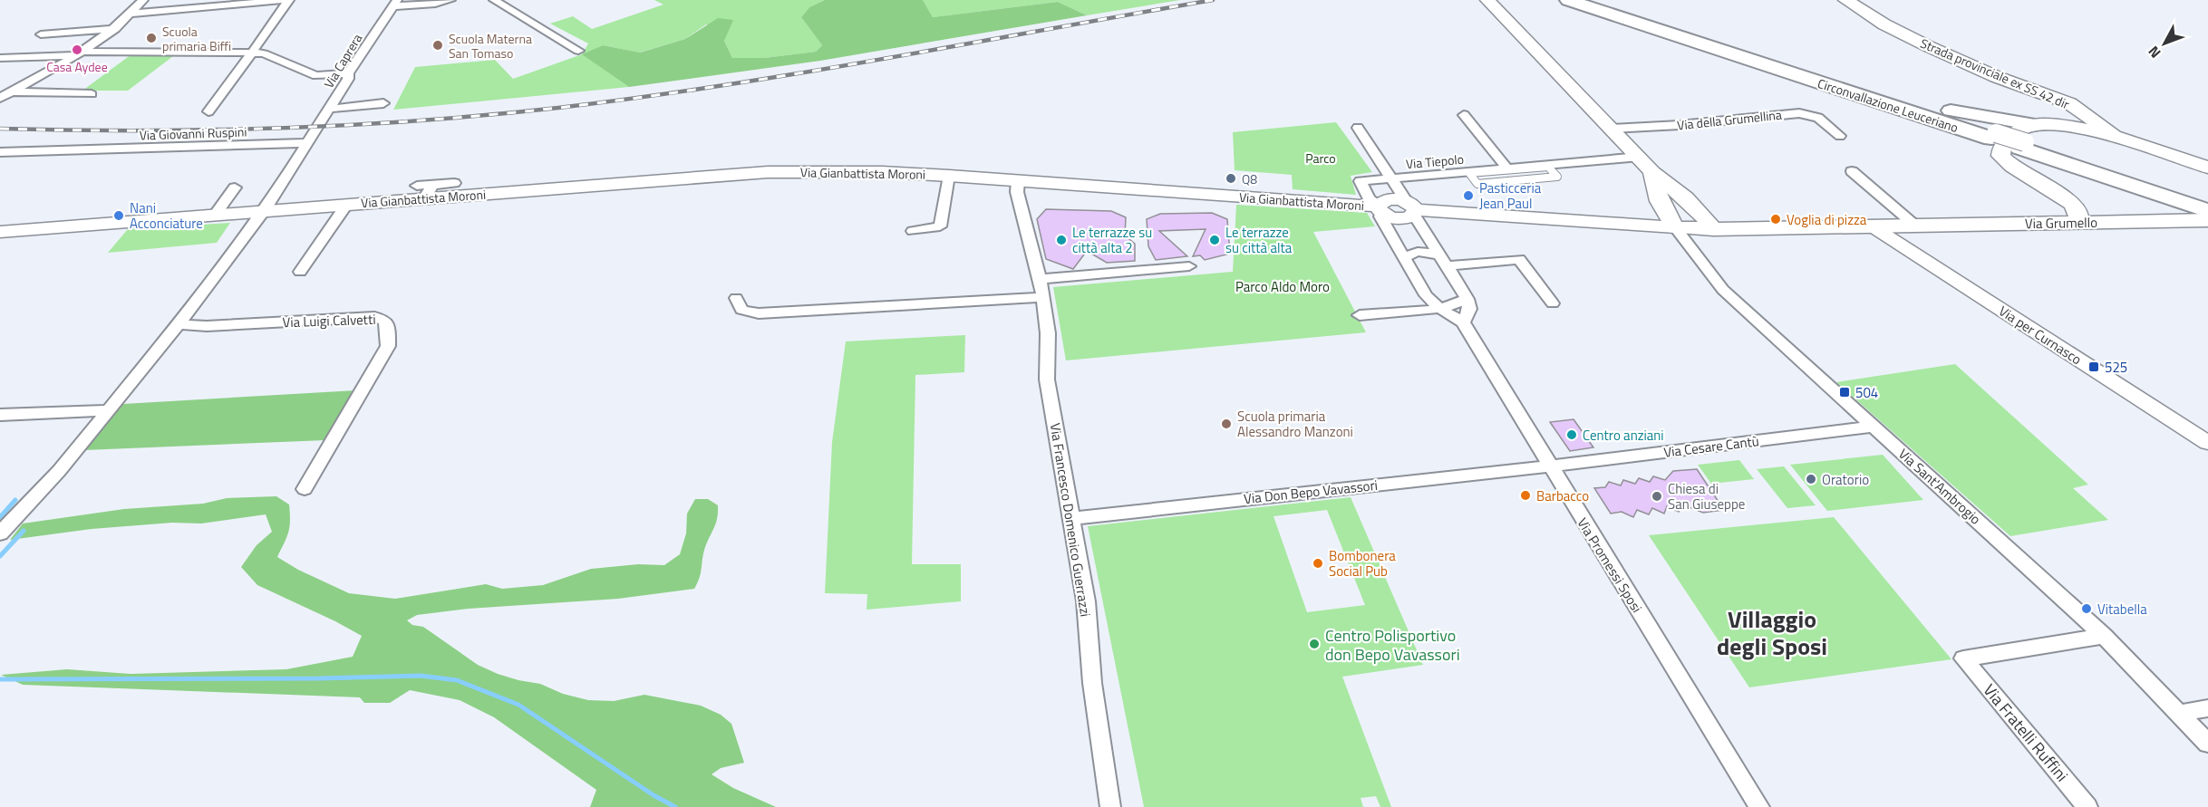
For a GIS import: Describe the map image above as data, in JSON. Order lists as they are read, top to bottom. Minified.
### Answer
{"streets":{"highway":["Circonvallazione Leuceriano"],"main road":["Strada provinciale ex SS 42 dir","Via Gianbattista Moroni","Via Grumello"],"street":["Via Caprera","Via della Grumellina","Via Giovanni Ruspini","Via Tiepolo","Via Luigi Calvetti","Via per Curnasco","Via Cesare Cantù","Via Sant'Ambrogio","Via Don Bepo Vavassori","Via Francesco Domenico Guerrazzi","Via Promessi Sposi","Via Fratelli Ruffini"]},"crossings":[["Via Caprera","Via Giovanni Ruspini"],["Via Tiepolo","Via Promessi Sposi"],["Via Gianbattista Moroni","Via Grumello"],["Via Gianbattista Moroni","Via Sant'Ambrogio"],["Via Gianbattista Moroni","Via Francesco Domenico Guerrazzi"],["Via Gianbattista Moroni","Via Promessi Sposi"],["Via Grumello","Via per Curnasco"],["Via Grumello","Via Sant'Ambrogio"],["Via Cesare Cantù","Via Sant'Ambrogio"],["Via Cesare Cantù","Via Don Bepo Vavassori"],["Via Cesare Cantù","Via Promessi Sposi"],["Via Sant'Ambrogio","Via Fratelli Ruffini"],["Via Don Bepo Vavassori","Via Francesco Domenico Guerrazzi"],["Via Don Bepo Vavassori","Via Promessi Sposi"]],"districts":["Villaggio degli Sposi"],"parks":["Parco","Parco Aldo Moro"],"places":{"other":["Scuola primaria Biffi","Scuola Materna San Tomaso","Casa Aydee","Q8","Pasticceria Jean Paul","Nani Acconciature","Voglia di pizza","Le terrazze su città alta 2","Le terrazze su città alta","Scuola primaria Alessandro Manzoni","Centro anziani","Oratorio","Barbacco","Chiesa di San Giuseppe","Bombonera Social Pub","Vitabella","Centro Polisportivo don Bepo Vavassori"],"transit":["525","504"]},"north":"bottom left"}
